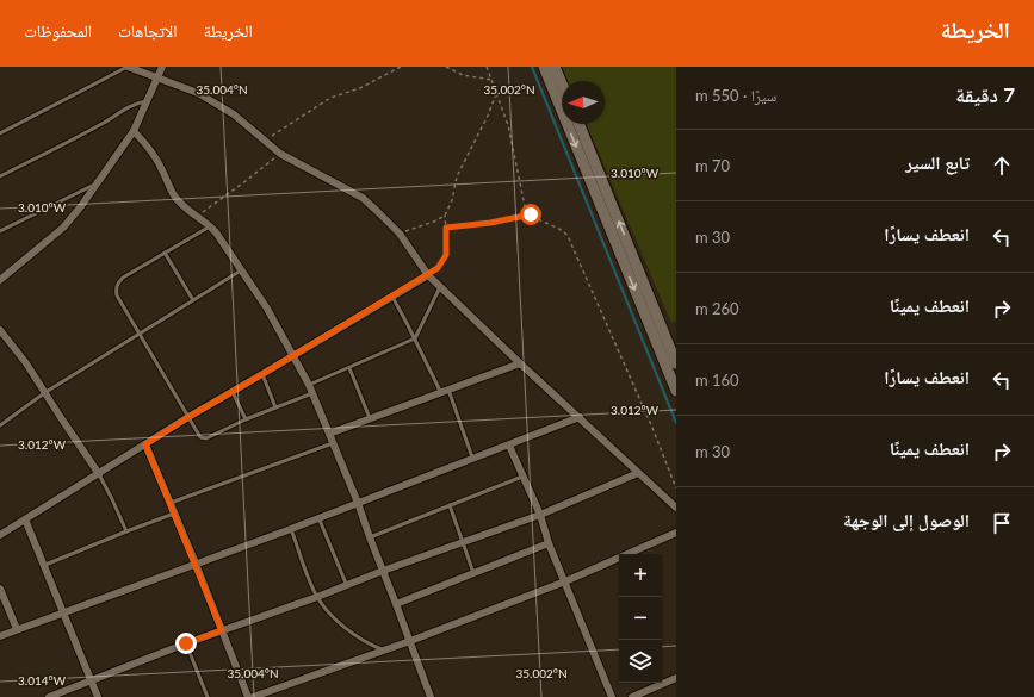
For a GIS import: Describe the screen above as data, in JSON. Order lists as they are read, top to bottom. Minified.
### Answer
{"north":"left","page":{"header":"الخريطة","nav":["الخريطة","الاتجاهات","المحفوظات"],"heading":["7 دقيقة","سيرًا · 550 m"],"list":[["تابع السير","70 m"],["انعطف يسارًا","30 m"],["انعطف يمينًا","260 m"],["انعطف يسارًا","160 m"],["انعطف يمينًا","30 m"],"الوصول إلى الوجهة"],"map_buttons":["+","−"]},"coordinates":["35.004°N","35.002°N","3.010°W","3.012°W","3.014°W"]}
